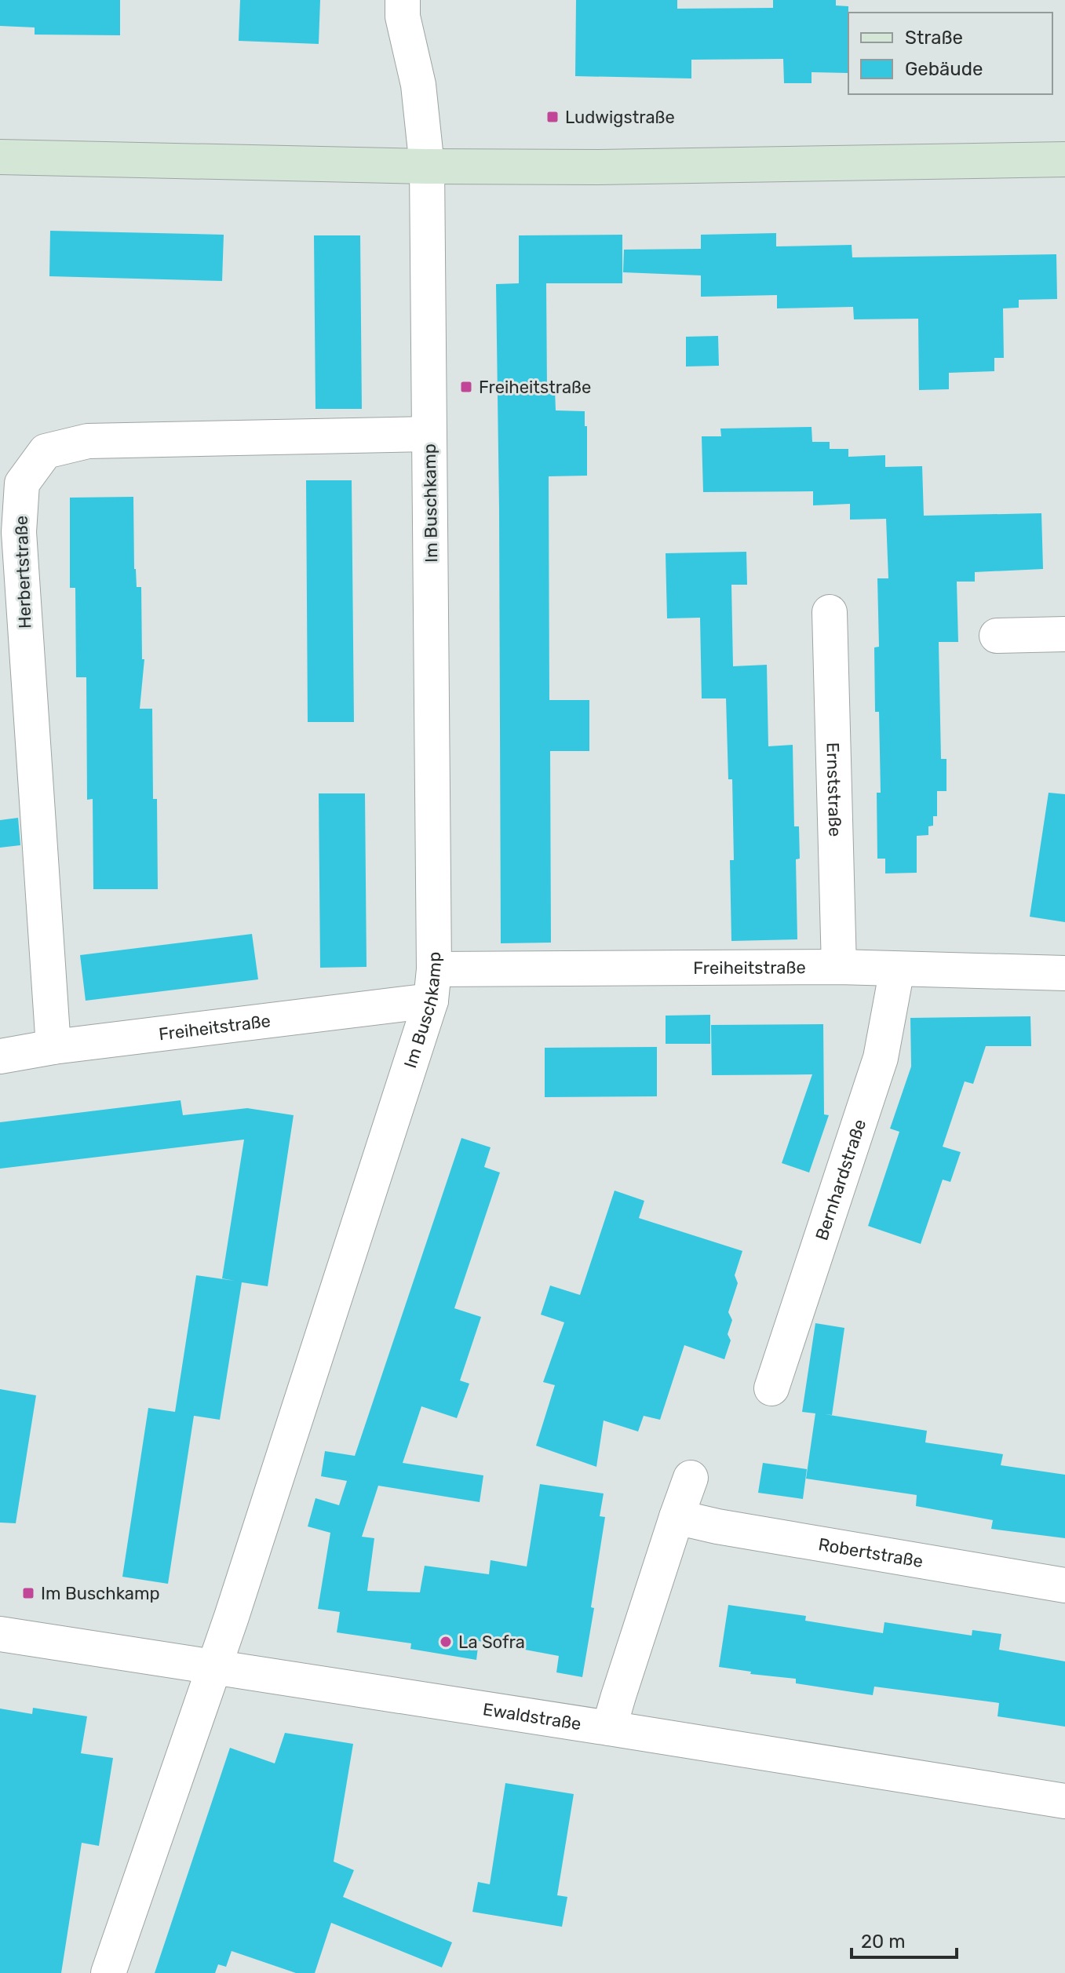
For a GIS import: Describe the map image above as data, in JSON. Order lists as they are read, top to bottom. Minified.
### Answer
{"streets":{"street":["Im Buschkamp","Herbertstraße","Ernststraße","Freiheitstraße","Bernhardstraße","Robertstraße","Ewaldstraße"]},"crossings":[["Im Buschkamp","Herbertstraße"],["Im Buschkamp","Freiheitstraße"],["Im Buschkamp","Ewaldstraße"],["Herbertstraße","Freiheitstraße"],["Ernststraße","Freiheitstraße"],["Freiheitstraße","Bernhardstraße"]],"places":{"transit":["Ludwigstraße","Freiheitstraße","Im Buschkamp"],"other":["La Sofra"]},"legend":["Straße","Gebäude"],"scale_bar":"20 m"}
